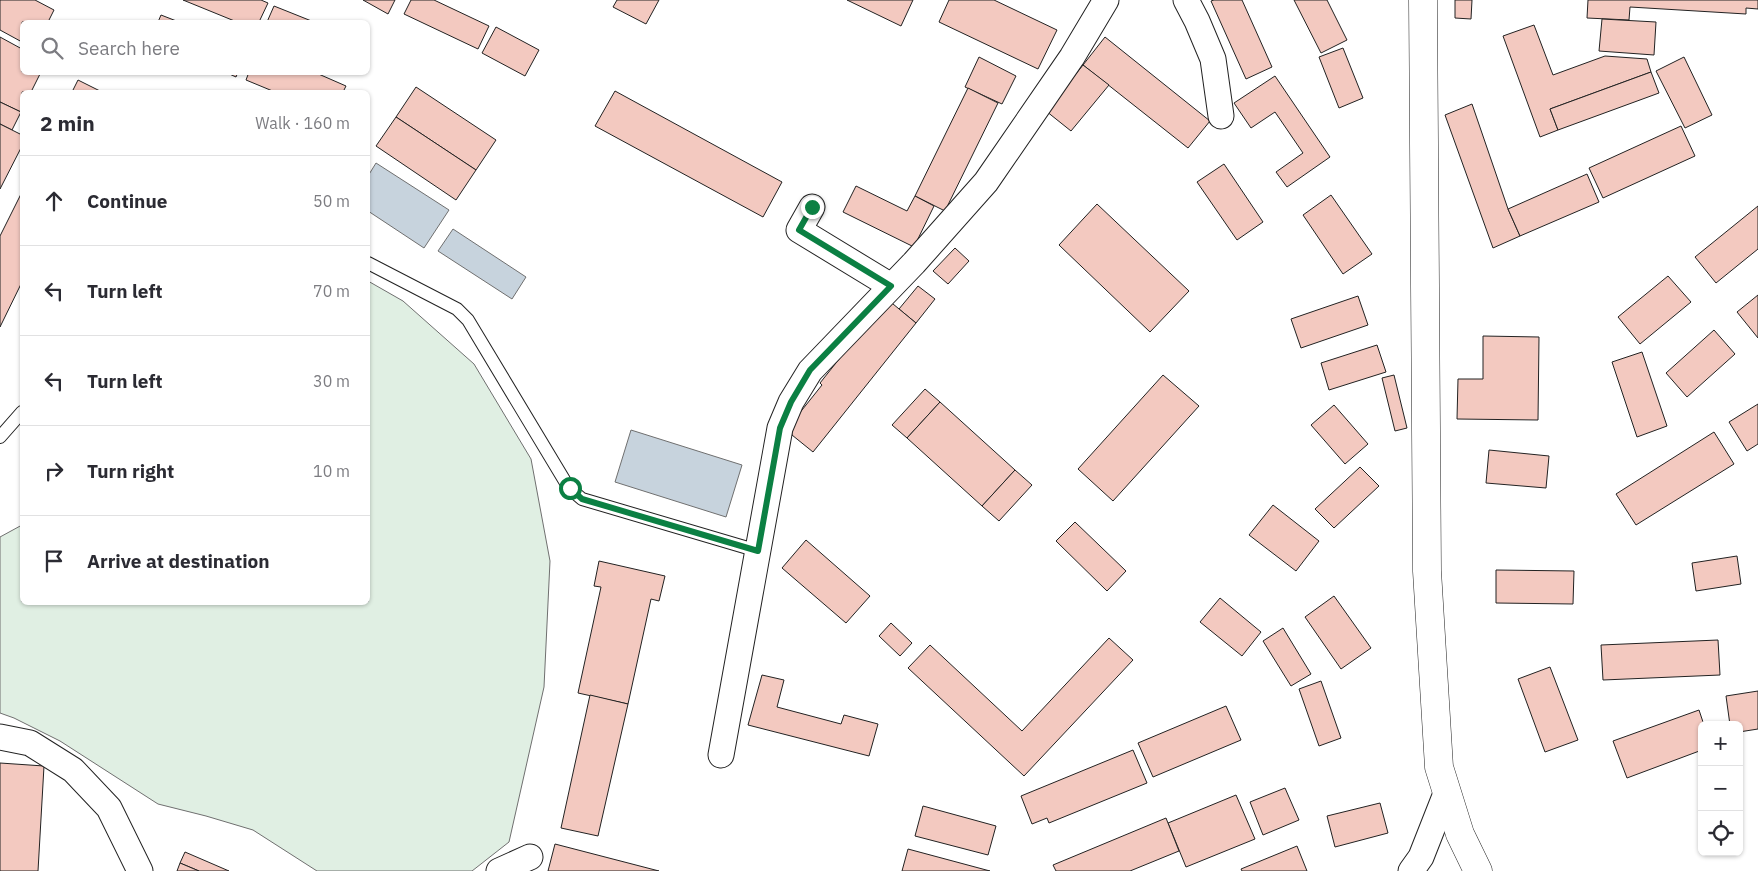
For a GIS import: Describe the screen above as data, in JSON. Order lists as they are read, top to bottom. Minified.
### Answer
{"page":{"search":"Search here","heading":["2 min","Walk · 160 m"],"list":[["Continue","50 m"],["Turn left","70 m"],["Turn left","30 m"],["Turn right","10 m"],"Arrive at destination"],"map_buttons":["+","−"]}}
